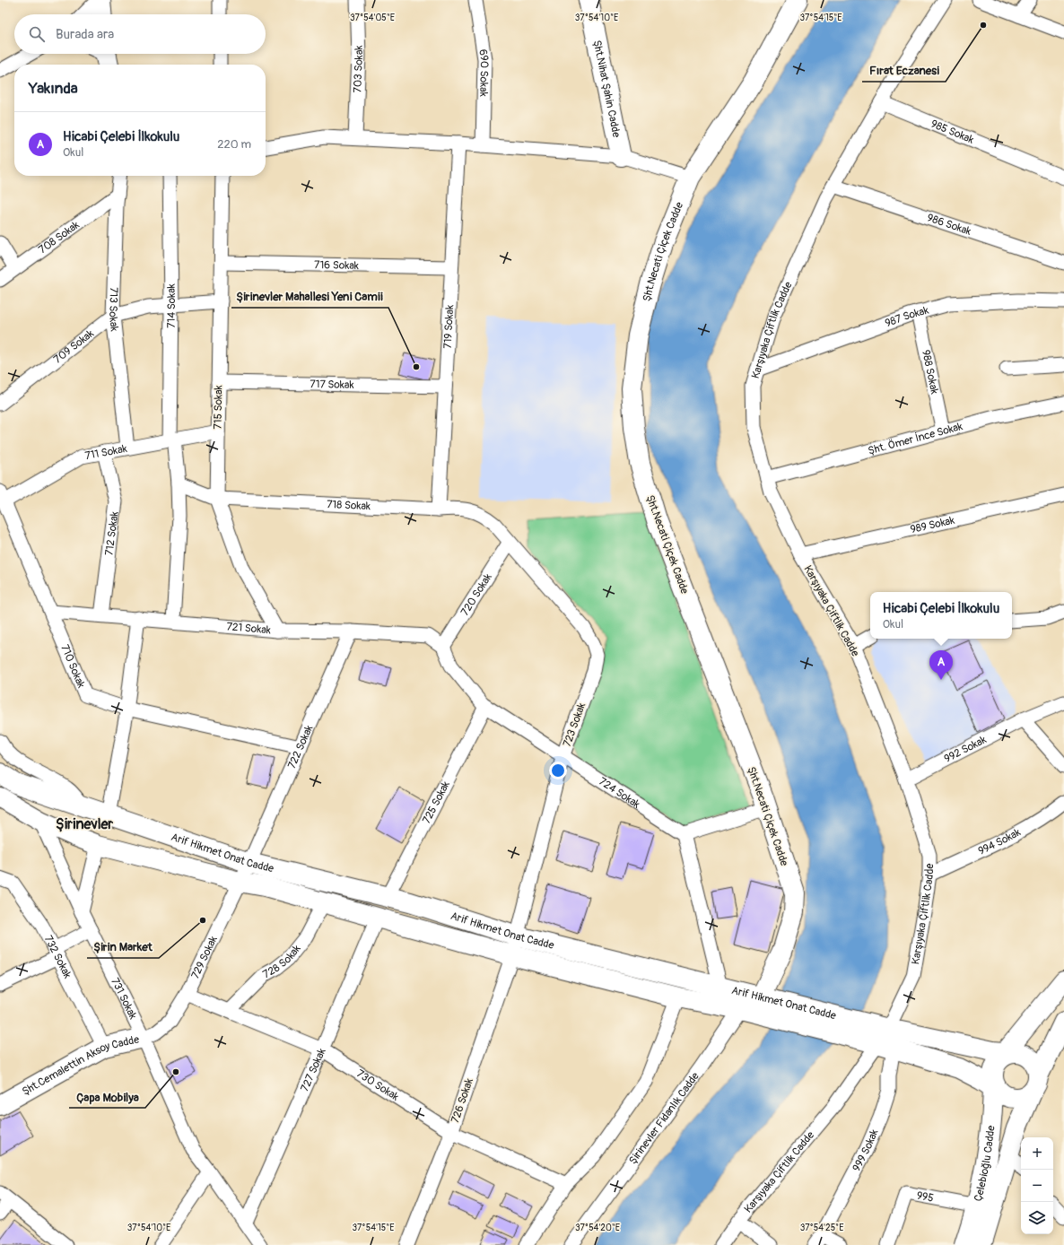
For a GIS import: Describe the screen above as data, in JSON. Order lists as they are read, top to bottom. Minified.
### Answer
{"streets":{"main road":["Şht.Nihat Şahin Cadde","Şht.Necati Çiçek Cadde","Arif Hikmet Onat Cadde","Şht.Cemalettin Aksoy Cadde","Çelebioğlu Cadde"],"street":["703 Sokak","690 Sokak","985 Sokak","986 Sokak","708 Sokak","716 Sokak","714 Sokak","713 Sokak","987 Sokak","719 Sokak","Karşıyaka Çiftlik Cadde","709 Sokak","988 Sokak","717 Sokak","715 Sokak","Şht. Ömer İnce Sokak","711 Sokak","718 Sokak","989 Sokak","712 Sokak","720 Sokak","721 Sokak","710 Sokak","723 Sokak","722 Sokak","992 Sokak","724 Sokak","725 Sokak","994 Sokak","732 Sokak","729 Sokak","728 Sokak","731 Sokak","727 Sokak","730 Sokak","726 Sokak","Şirinevler Fidanlık Cadde","999 Sokak","995"]},"crossings":[["985 Sokak","Karşıyaka Çiftlik Cadde"],["986 Sokak","Karşıyaka Çiftlik Cadde"],["708 Sokak","713 Sokak"],["Şht.Necati Çiçek Cadde","Arif Hikmet Onat Cadde"],["716 Sokak","719 Sokak"],["716 Sokak","715 Sokak"],["714 Sokak","709 Sokak"],["714 Sokak","711 Sokak"],["714 Sokak","718 Sokak"],["714 Sokak","721 Sokak"],["713 Sokak","709 Sokak"],["713 Sokak","711 Sokak"],["987 Sokak","Karşıyaka Çiftlik Cadde"],["987 Sokak","988 Sokak"],["719 Sokak","717 Sokak"],["719 Sokak","718 Sokak"],["Karşıyaka Çiftlik Cadde","Şht. Ömer İnce Sokak"],["Karşıyaka Çiftlik Cadde","989 Sokak"],["Karşıyaka Çiftlik Cadde","992 Sokak"],["Karşıyaka Çiftlik Cadde","994 Sokak"],["Karşıyaka Çiftlik Cadde","Arif Hikmet Onat Cadde"],["Karşıyaka Çiftlik Cadde","999 Sokak"],["709 Sokak","715 Sokak"],["988 Sokak","Şht. Ömer İnce Sokak"],["717 Sokak","715 Sokak"],["715 Sokak","711 Sokak"],["715 Sokak","718 Sokak"],["715 Sokak","721 Sokak"],["711 Sokak","712 Sokak"],["711 Sokak","710 Sokak"],["718 Sokak","720 Sokak"],["718 Sokak","723 Sokak"],["712 Sokak","721 Sokak"],["720 Sokak","721 Sokak"],["720 Sokak","723 Sokak"],["720 Sokak","724 Sokak"],["721 Sokak","710 Sokak"],["721 Sokak","722 Sokak"],["721 Sokak","724 Sokak"],["710 Sokak","722 Sokak"],["723 Sokak","724 Sokak"],["723 Sokak","Arif Hikmet Onat Cadde"],["723 Sokak","726 Sokak"],["722 Sokak","Arif Hikmet Onat Cadde"],["722 Sokak","729 Sokak"],["724 Sokak","725 Sokak"],["725 Sokak","Arif Hikmet Onat Cadde"],["Arif Hikmet Onat Cadde","729 Sokak"],["Arif Hikmet Onat Cadde","728 Sokak"],["Arif Hikmet Onat Cadde","731 Sokak"],["Arif Hikmet Onat Cadde","727 Sokak"],["Arif Hikmet Onat Cadde","726 Sokak"],["Arif Hikmet Onat Cadde","Şirinevler Fidanlık Cadde"],["Arif Hikmet Onat Cadde","999 Sokak"],["Arif Hikmet Onat Cadde","Çelebioğlu Cadde"],["732 Sokak","Şht.Cemalettin Aksoy Cadde"],["729 Sokak","731 Sokak"],["729 Sokak","Şht.Cemalettin Aksoy Cadde"],["729 Sokak","730 Sokak"],["728 Sokak","730 Sokak"],["731 Sokak","Şht.Cemalettin Aksoy Cadde"],["731 Sokak","727 Sokak"],["727 Sokak","730 Sokak"],["730 Sokak","726 Sokak"],["Çelebioğlu Cadde","995"]],"districts":["Şirinevler"],"places":["Fırat Eczanesi","Şirinevler Mahallesi Yeni Camii","Şirin Market","Çapa Mobilya"],"page":{"search":"Burada ara","heading":"Yakında","list":[{"mark":"A","name":"Hicabi Çelebi İlkokulu","note":"Okul","value":"220 m"}],"popup":["Hicabi Çelebi İlkokulu","Okul"],"pins":"A","map_buttons":["+","−"]},"coordinates":["37°54'05\"E","37°54'10\"E","37°54'15\"E","37°54'20\"E","37°54'25\"E"]}
